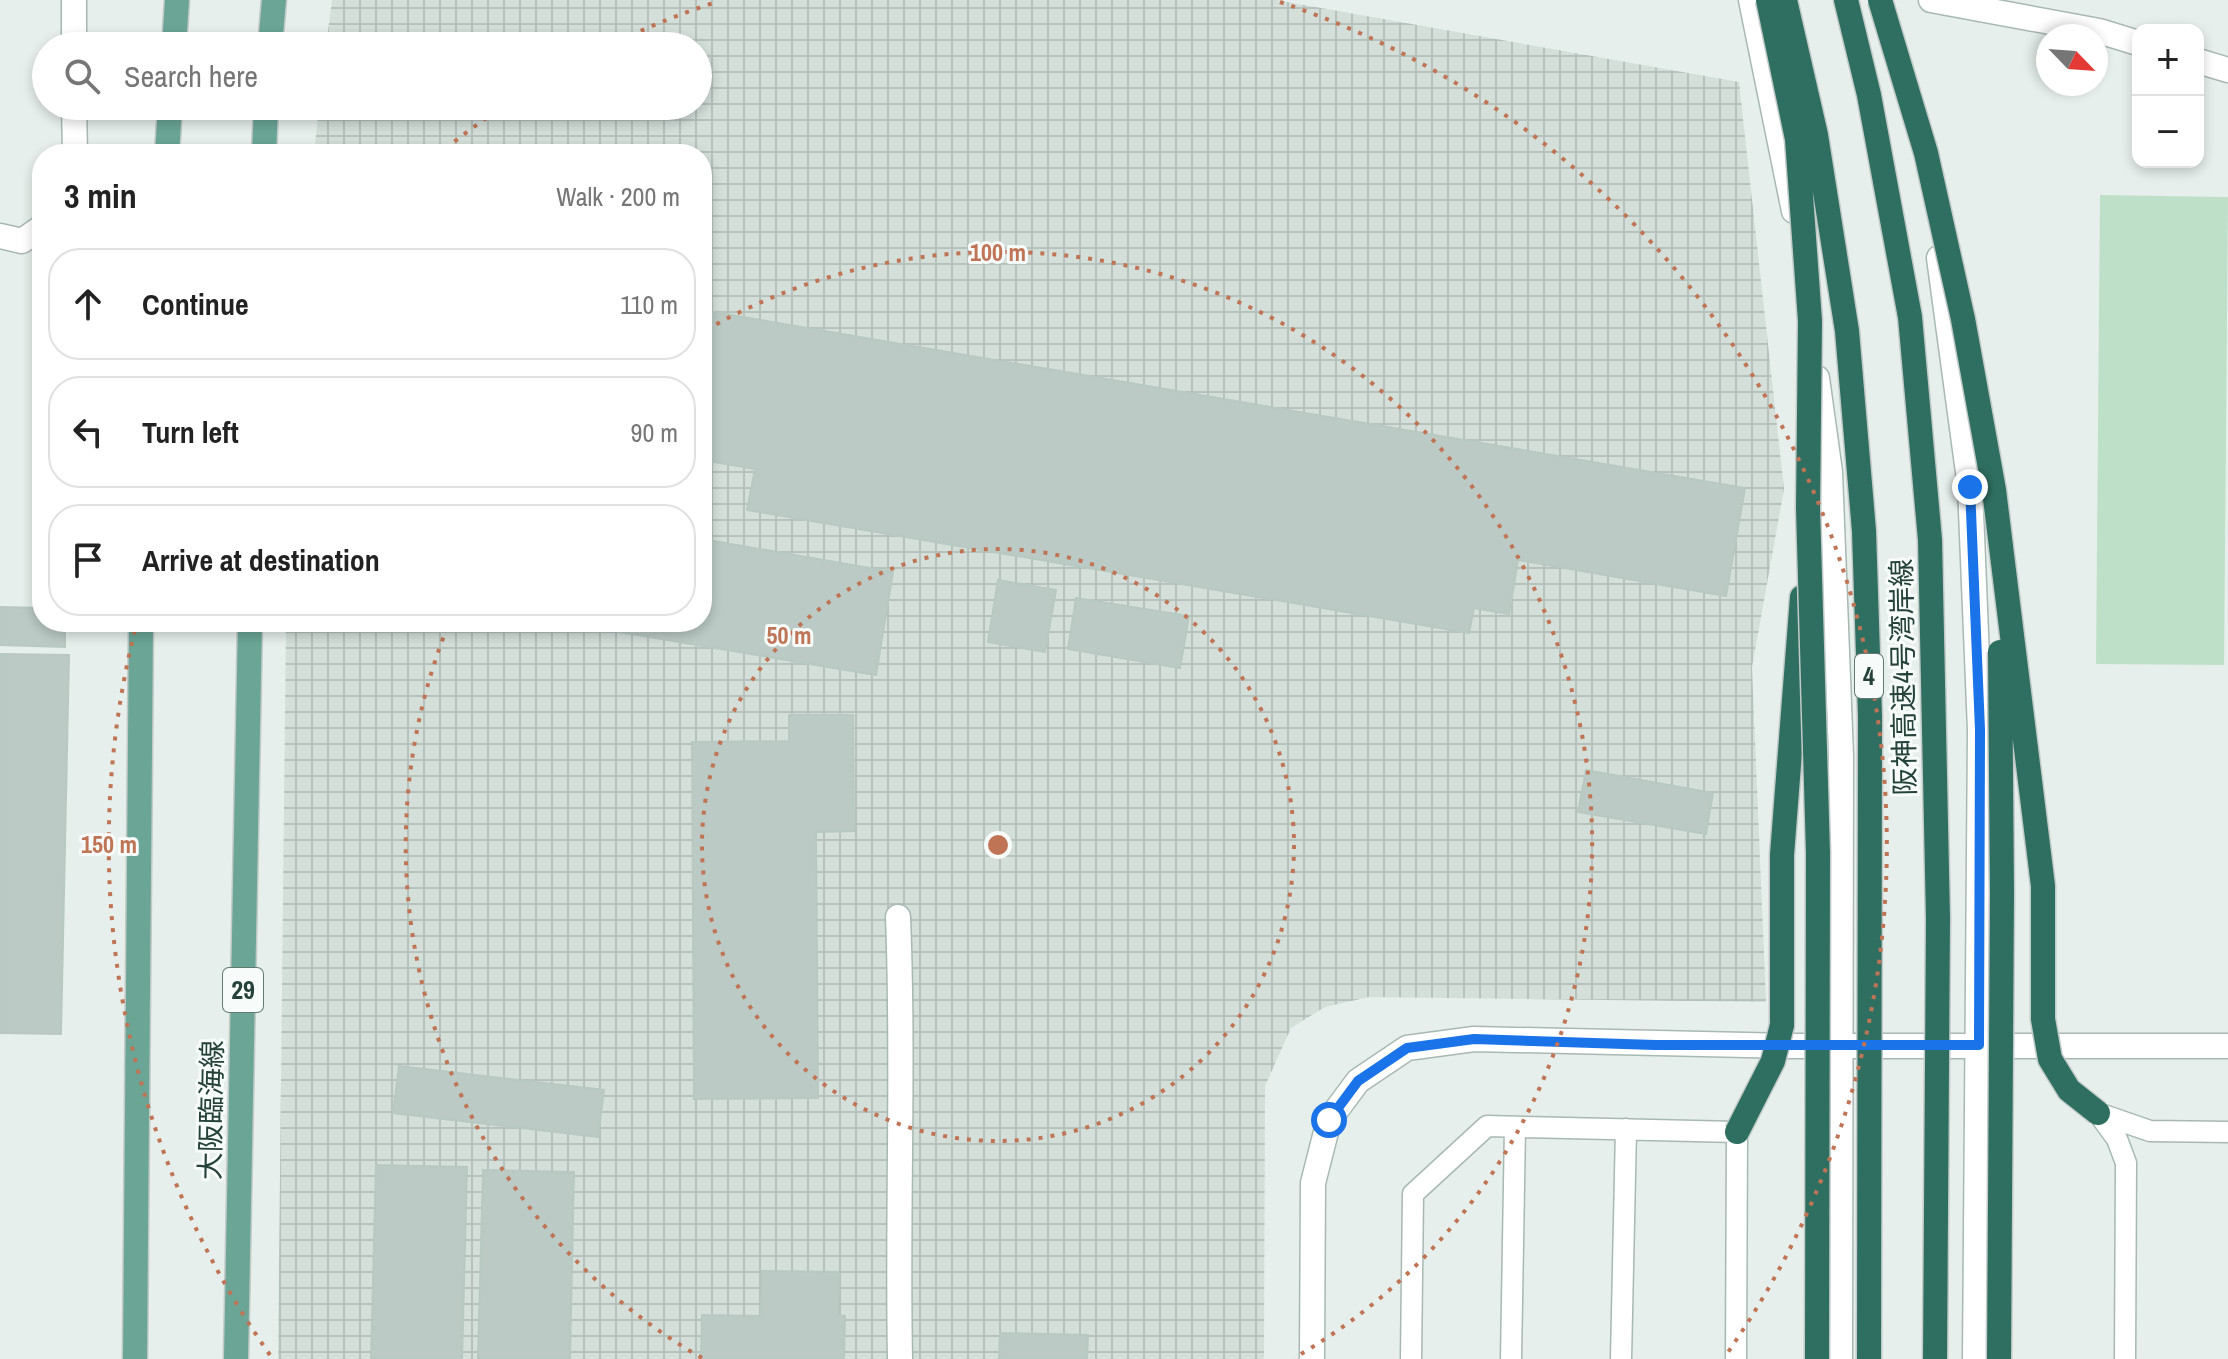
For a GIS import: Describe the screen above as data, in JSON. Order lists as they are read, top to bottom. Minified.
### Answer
{"streets":{"highway":["4","阪神高速4号湾岸線"],"main road":["29","大阪臨海線"]},"north":"bottom right","page":{"map_buttons":["+","−"],"search":"Search here","heading":["3 min","Walk · 200 m"],"list":[["Continue","110 m"],["Turn left","90 m"],"Arrive at destination"]},"rings":["100 m","50 m","150 m"]}
